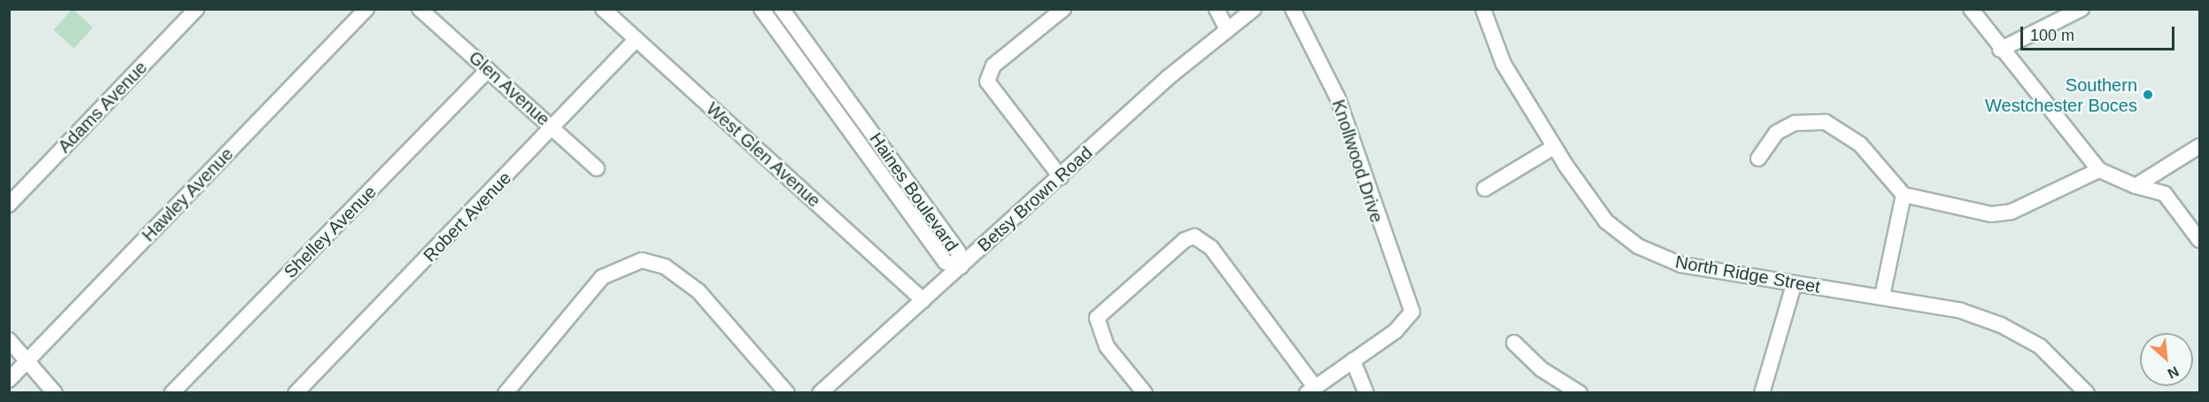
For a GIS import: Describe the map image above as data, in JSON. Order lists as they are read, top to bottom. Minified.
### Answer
{"streets":{"street":["Glen Avenue","Adams Avenue","West Glen Avenue","Knollwood Drive","Haines Boulevard","Hawley Avenue","Betsy Brown Road","Robert Avenue","Shelley Avenue","North Ridge Street"]},"crossings":[["Glen Avenue","Robert Avenue"],["Glen Avenue","Shelley Avenue"],["West Glen Avenue","Betsy Brown Road"],["West Glen Avenue","Robert Avenue"],["Haines Boulevard","Betsy Brown Road"]],"places":["Southern Westchester Boces"],"scale_bar":"100 m","north":"bottom right"}
